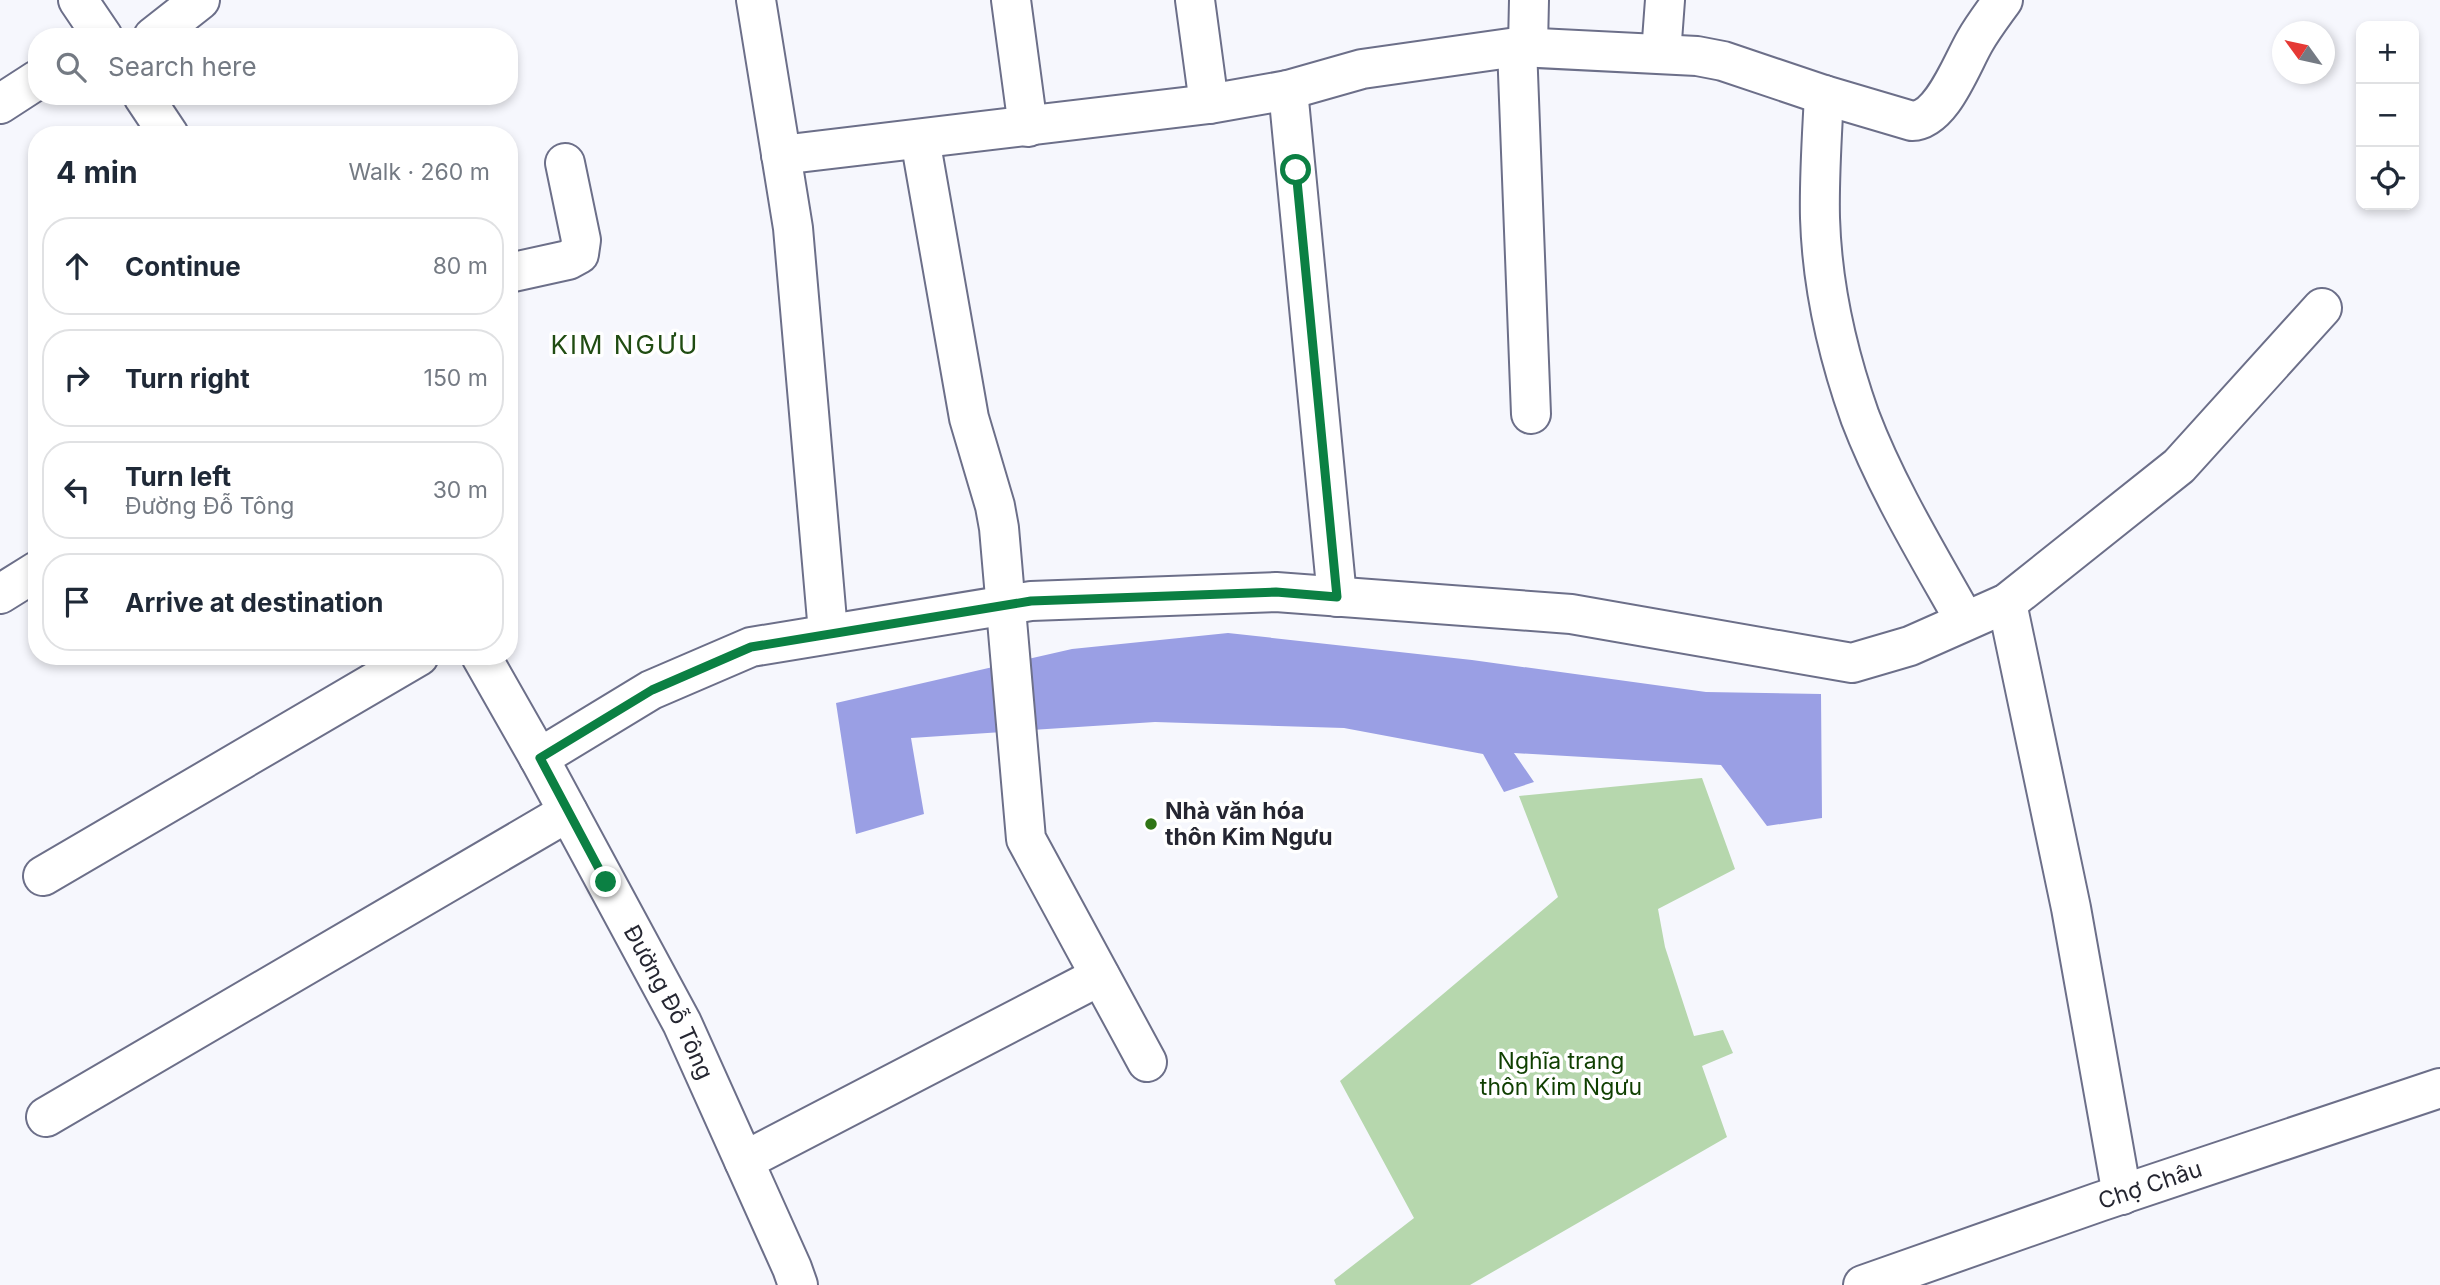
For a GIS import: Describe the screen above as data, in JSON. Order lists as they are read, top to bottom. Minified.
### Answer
{"streets":{"street":["Đường Đỗ Tông","Chợ Châu"]},"districts":["KIM NGƯU"],"parks":["Nghĩa trang thôn Kim Ngưu"],"places":["Nhà văn hóa thôn Kim Ngưu"],"north":"top left","page":{"map_buttons":["+","−"],"search":"Search here","heading":["4 min","Walk · 260 m"],"list":[["Continue","80 m"],["Turn right","150 m"],["Turn left","Đường Đỗ Tông","30 m"],"Arrive at destination"]}}
